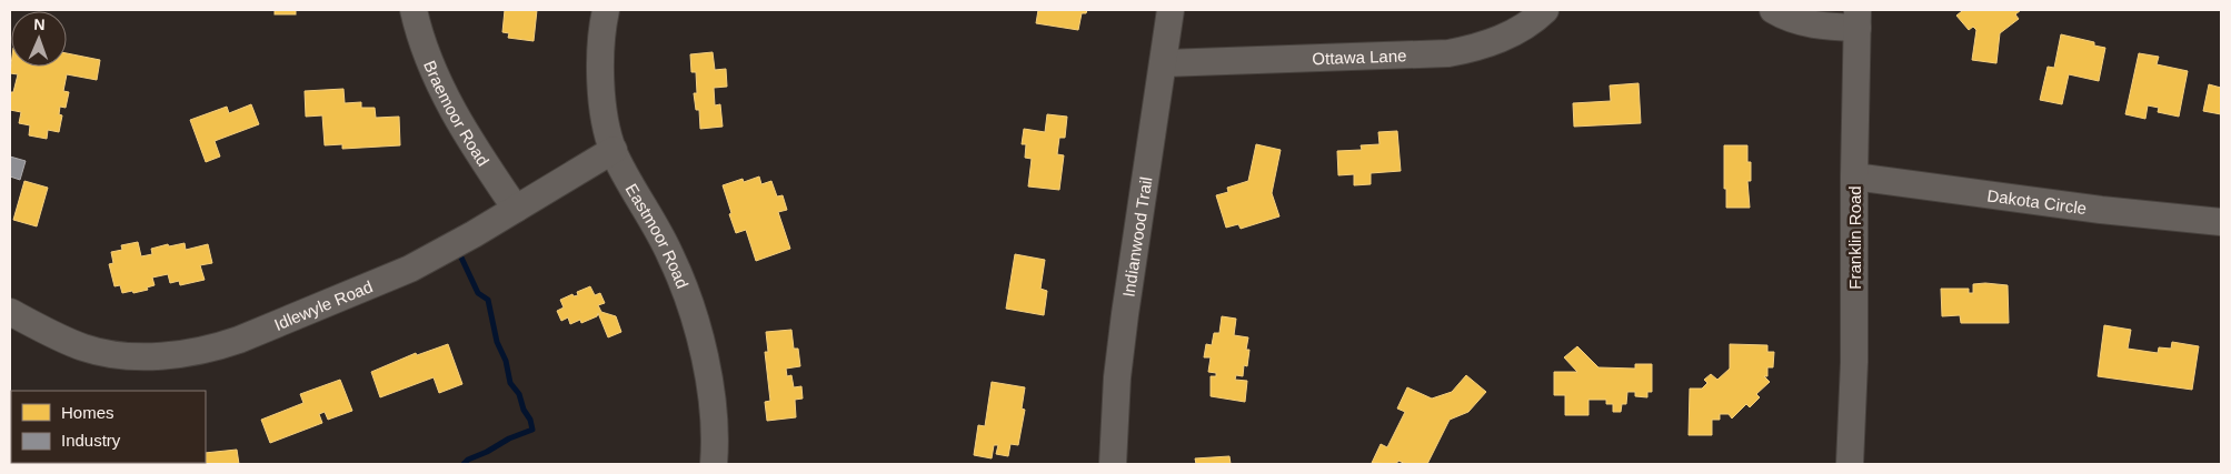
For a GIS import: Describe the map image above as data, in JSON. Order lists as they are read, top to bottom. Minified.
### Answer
{"streets":{"street":["Ottawa Lane","Braemoor Road","Dakota Circle","Eastmoor Road","Indianwood Trail","Franklin Road","Idlewyle Road"]},"crossings":[["Ottawa Lane","Indianwood Trail"],["Braemoor Road","Idlewyle Road"],["Dakota Circle","Franklin Road"],["Eastmoor Road","Idlewyle Road"]],"legend":["Homes","Industry"],"north":"top"}
